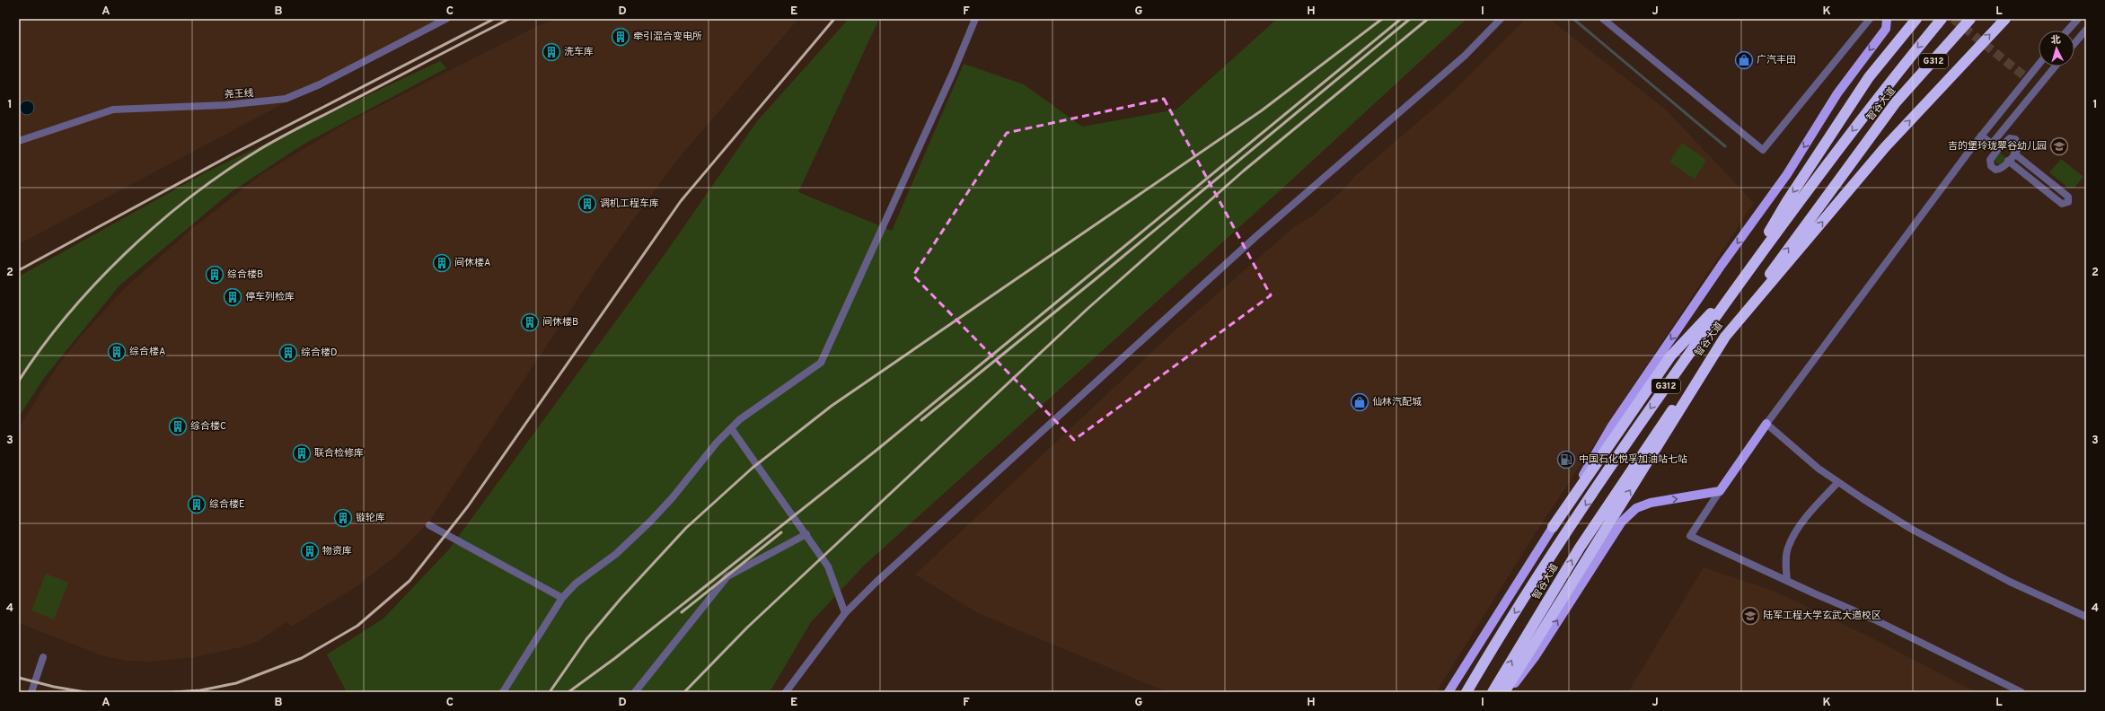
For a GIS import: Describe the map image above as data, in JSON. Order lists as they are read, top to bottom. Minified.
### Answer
{"streets":{"highway":["G312","智谷大道"],"street":["尧王线"]},"places":{"building":["牵引混合变电所","洗车库","调机工程车库","间休楼A","综合楼B","停车列检库","间休楼B","综合楼A","综合楼D","综合楼C","联合检修库","综合楼E","镟轮库","物资库"],"shop":["广汽丰田","仙林汽配城"],"school or university":["吉的堡玲珑翠谷幼儿园","陆军工程大学玄武大道校区"],"fuel station":["中国石化悦孚加油站七站"]},"north":"top","grid":{"columns":["A","B","C","D","E","F","G","H","I","J","K","L"],"rows":["1","2","3","4"]}}
